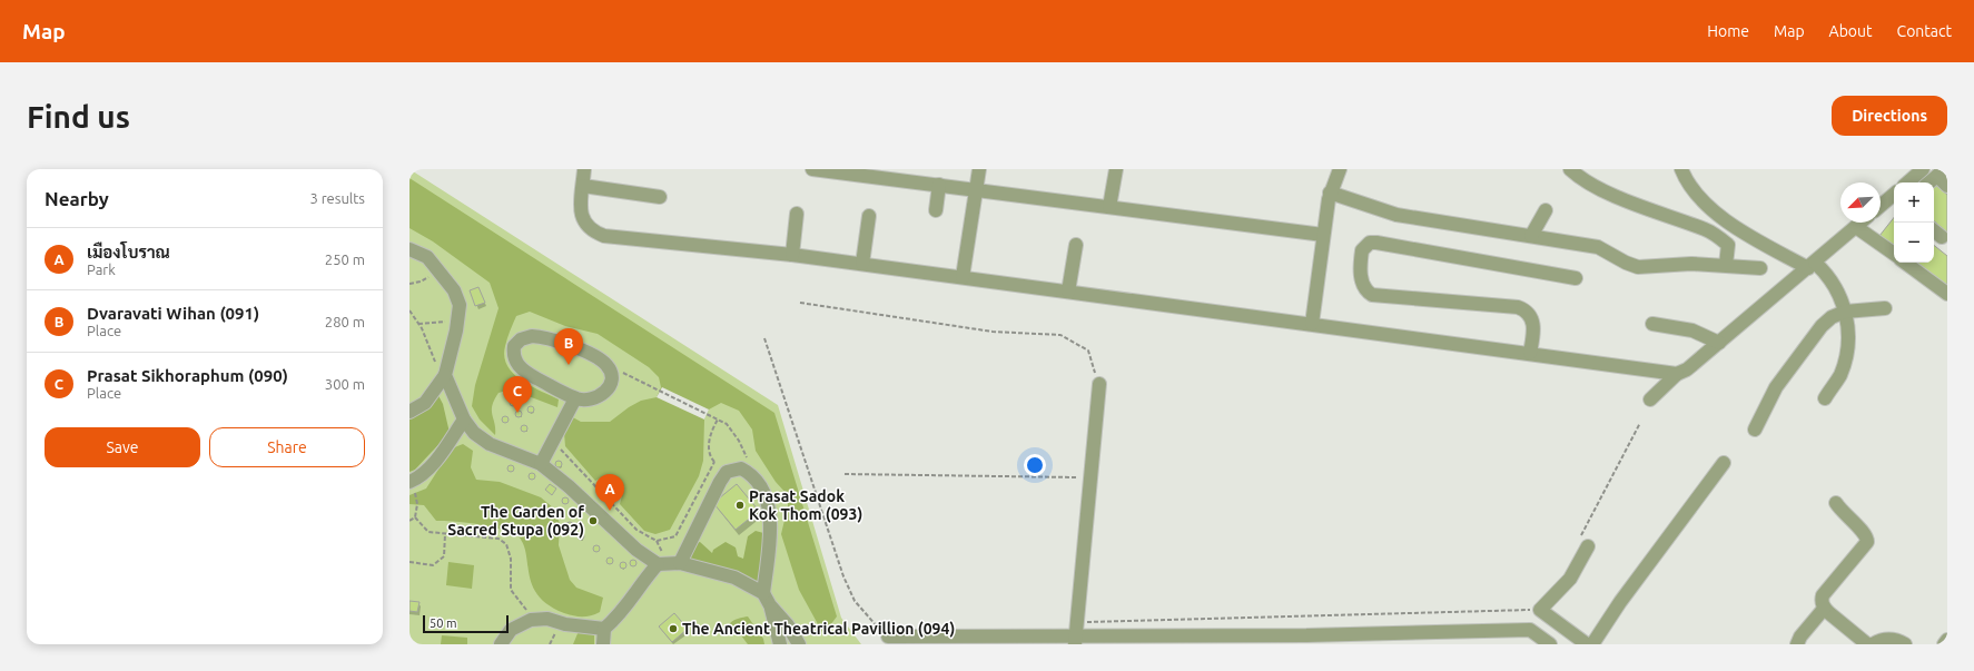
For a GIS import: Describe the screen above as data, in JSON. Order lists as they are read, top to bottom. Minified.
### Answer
{"places":["Prasat Sadok Kok Thom (093)","The Garden of Sacred Stupa (092)","The Ancient Theatrical Pavillion (094)"],"scale_bar":"50 m","north":"bottom left","page":{"header":"Map","nav":["Home","Map","About","Contact"],"buttons":["Directions",["Save","Share"]],"title":"Find us","heading":["Nearby","3 results"],"map_buttons":["+","−"],"list":[{"mark":"A","name":"เมืองโบราณ","note":"Park","value":"250 m"},{"mark":"B","name":"Dvaravati Wihan (091)","note":"Place","value":"280 m"},{"mark":"C","name":"Prasat Sikhoraphum (090)","note":"Place","value":"300 m"}],"pins":["B","C","A"],"scale":"50 m"}}
